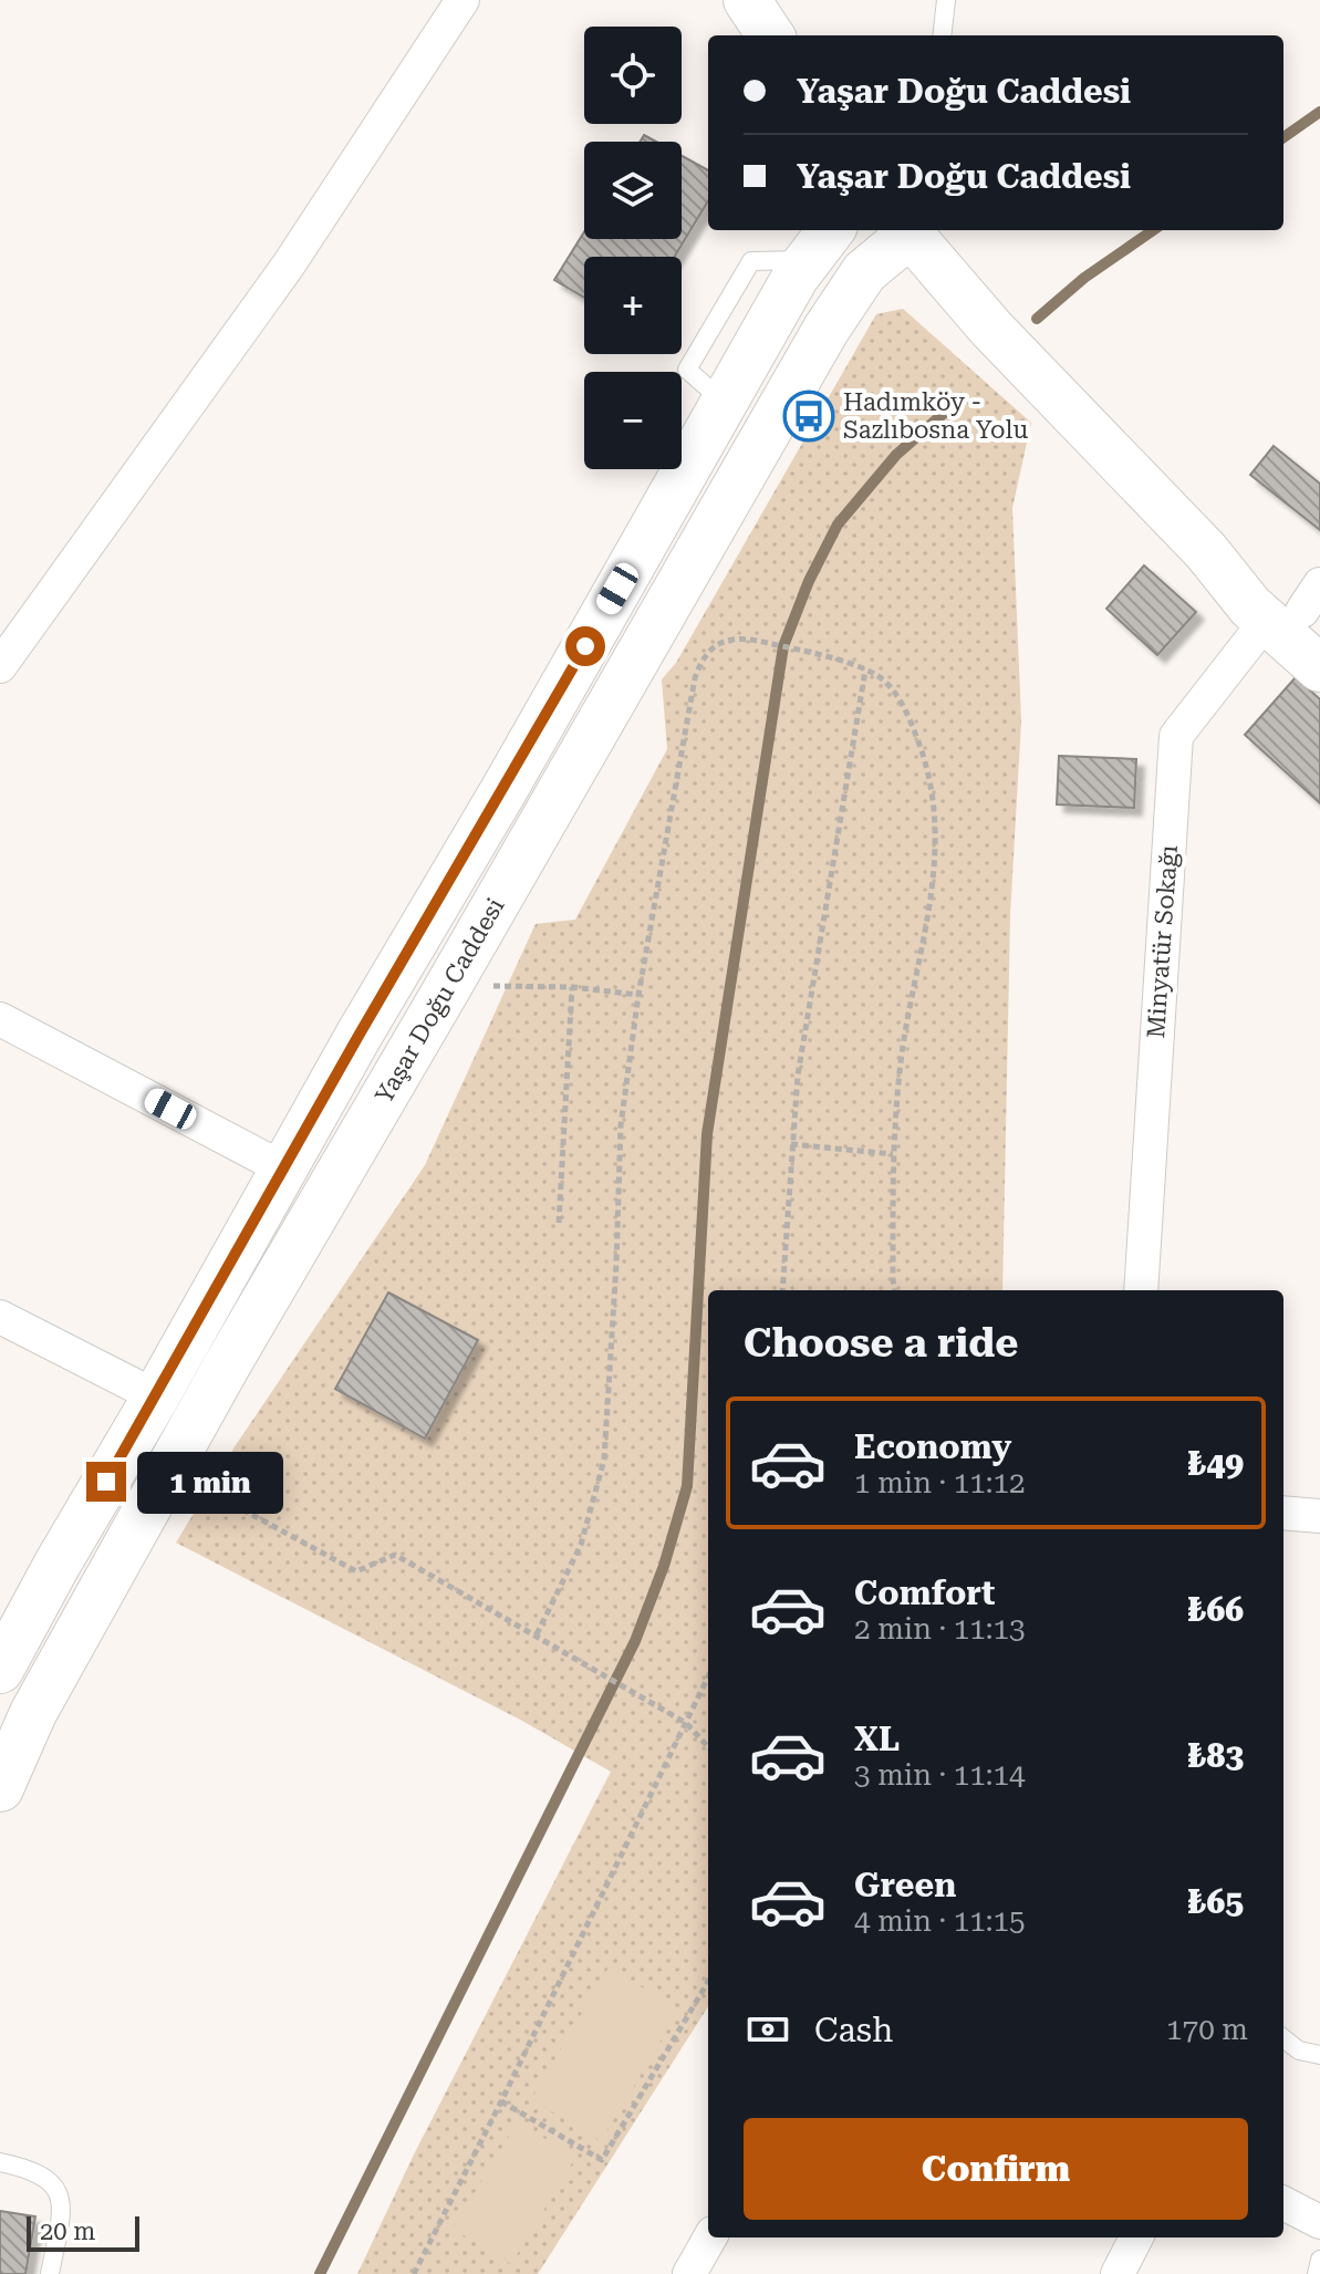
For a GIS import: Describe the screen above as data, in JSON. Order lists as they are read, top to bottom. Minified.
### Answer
{"streets":{"street":["Minyatür Sokağı","Yaşar Doğu Caddesi"]},"places":{"bus stop":["Hadımköy - Sazlıbosna Yolu"]},"scale_bar":"20 m","page":{"map_buttons":["+","−"],"banner":["Yaşar Doğu Caddesi","Yaşar Doğu Caddesi"],"heading":"Choose a ride","list":[{"name":"Economy","note":"1 min · 11:12","value":"₺49"},{"name":"Comfort","note":"2 min · 11:13","value":"₺66"},{"name":"XL","note":"3 min · 11:14","value":"₺83"},{"name":"Green","note":"4 min · 11:15","value":"₺65"}],"bubble":"1 min","pay":["Cash","170 m"],"buttons":"Confirm","scale":"20 m"}}
